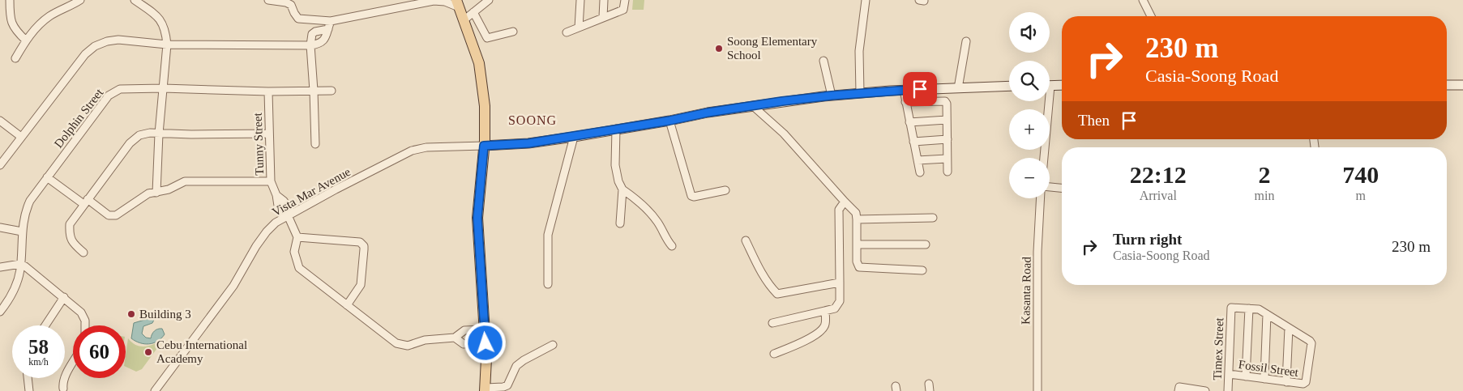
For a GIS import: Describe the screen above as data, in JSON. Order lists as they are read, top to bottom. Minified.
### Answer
{"streets":{"street":["Dolphin Street","Tunny Street","Vista Mar Avenue","Kasanta Road","Timex Street","Fossil Street"]},"crossings":[["Dolphin Street","Tunny Street"],["Tunny Street","Vista Mar Avenue"],["Timex Street","Fossil Street"]],"districts":["SOONG"],"places":["Soong Elementary School","Building 3","Cebu International Academy"],"page":{"map_buttons":["+","−"],"turn":["230 m","Casia-Soong Road"],"then":"Then","eta":["22:12","Arrival","2","min","740","m"],"list":[{"name":"Turn right","note":"Casia-Soong Road","value":"230 m"}],"speed":"58 km/h","limit":"60"}}
